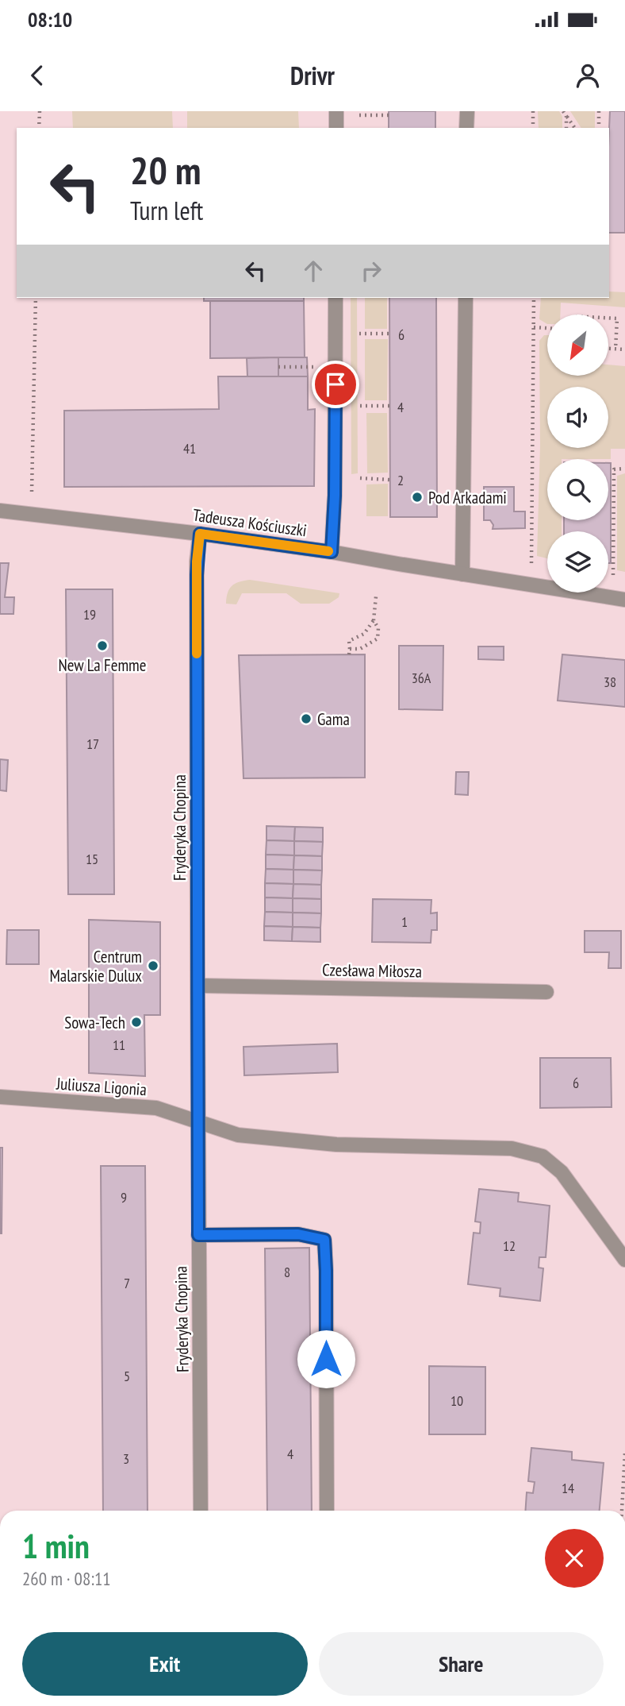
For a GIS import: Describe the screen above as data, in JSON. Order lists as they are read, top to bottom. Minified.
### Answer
{"streets":{"street":["Tadeusza Kościuszki","Fryderyka Chopina","Czesława Miłosza","Juliusza Ligonia"]},"crossings":[["Tadeusza Kościuszki","Fryderyka Chopina"],["Fryderyka Chopina","Czesława Miłosza"],["Fryderyka Chopina","Juliusza Ligonia"]],"places":["Pod Arkadami","New La Femme","Gama","Centrum Malarskie Dulux","Sowa-Tech"],"house_numbers":["6","4","41","2","19","36A","38","17","15","1","11","6","9","12","8","7","5","10","4","3","14"],"north":"bottom left","page":{"status":"08:10","header":"Drivr","turn":["20 m","Turn left"],"heading":["1 min","260 m · 08:11"],"buttons":["Exit","Share"]}}
